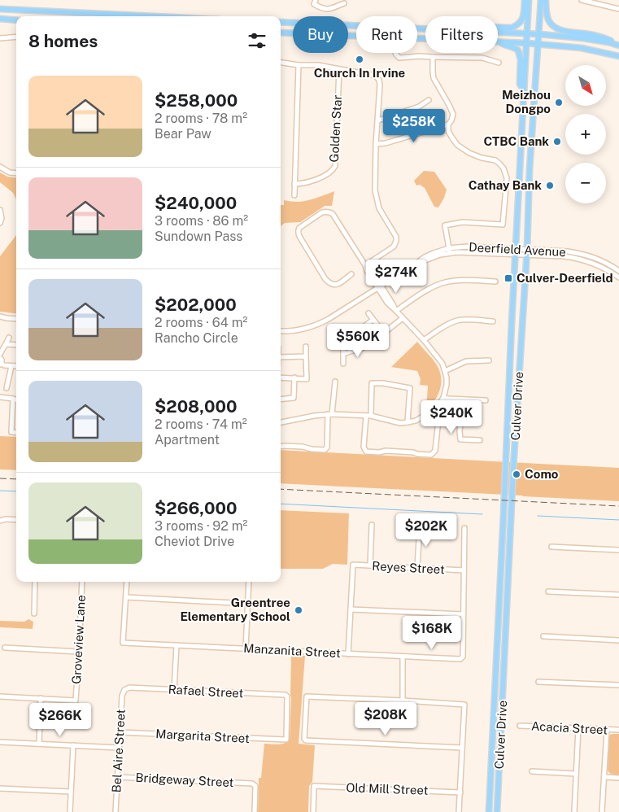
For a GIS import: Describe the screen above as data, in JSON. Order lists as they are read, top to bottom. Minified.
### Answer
{"streets":{"main road":["Culver Drive"],"street":["Golden Star","Deerfield Avenue","Reyes Street","Groveview Lane","Manzanita Street","Rafael Street","Acacia Street","Margarita Street","Bel Aire Street","Bridgeway Street","Old Mill Street"]},"crossings":[["Deerfield Avenue","Culver Drive"],["Rafael Street","Margarita Street"],["Rafael Street","Bel Aire Street"],["Margarita Street","Bel Aire Street"],["Bel Aire Street","Bridgeway Street"]],"places":{"other":["Church In Irvine","Meizhou Dongpo","CTBC Bank","Cathay Bank","Como","Greentree Elementary School"],"transit":["Culver-Deerfield"]},"north":"bottom right","page":{"chip":["Buy","Rent","Filters"],"heading":"8 homes","map_buttons":["+","−"],"list":[{"name":"$258,000","note":"2 rooms · 78 m² · Bear Paw"},{"name":"$240,000","note":"3 rooms · 86 m² · Sundown Pass"},{"name":"$202,000","note":"2 rooms · 64 m² · Rancho Circle"},{"name":"$208,000","note":"2 rooms · 74 m² · Apartment"},{"name":"$266,000","note":"3 rooms · 92 m² · Cheviot Drive"}],"price":["$258K","$274K","$560K","$240K","$202K","$168K","$208K","$266K"]}}
